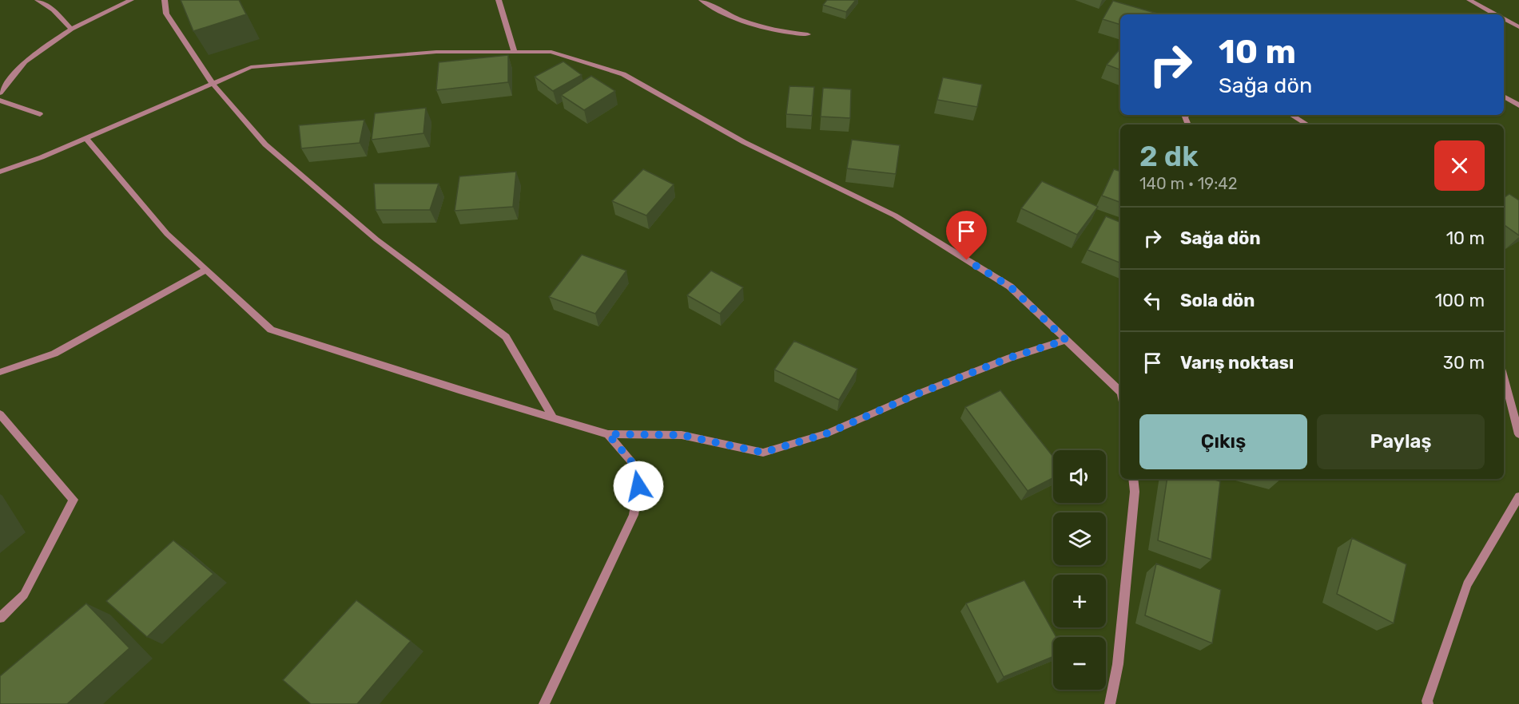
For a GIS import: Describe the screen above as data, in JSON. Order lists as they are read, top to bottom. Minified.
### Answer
{"page":{"turn":["10 m","Sağa dön"],"heading":["2 dk","140 m · 19:42"],"list":[{"name":"Sağa dön","value":"10 m"},{"name":"Sola dön","value":"100 m"},{"name":"Varış noktası","value":"30 m"}],"buttons":["Çıkış","Paylaş"],"map_buttons":["+","−"]}}
